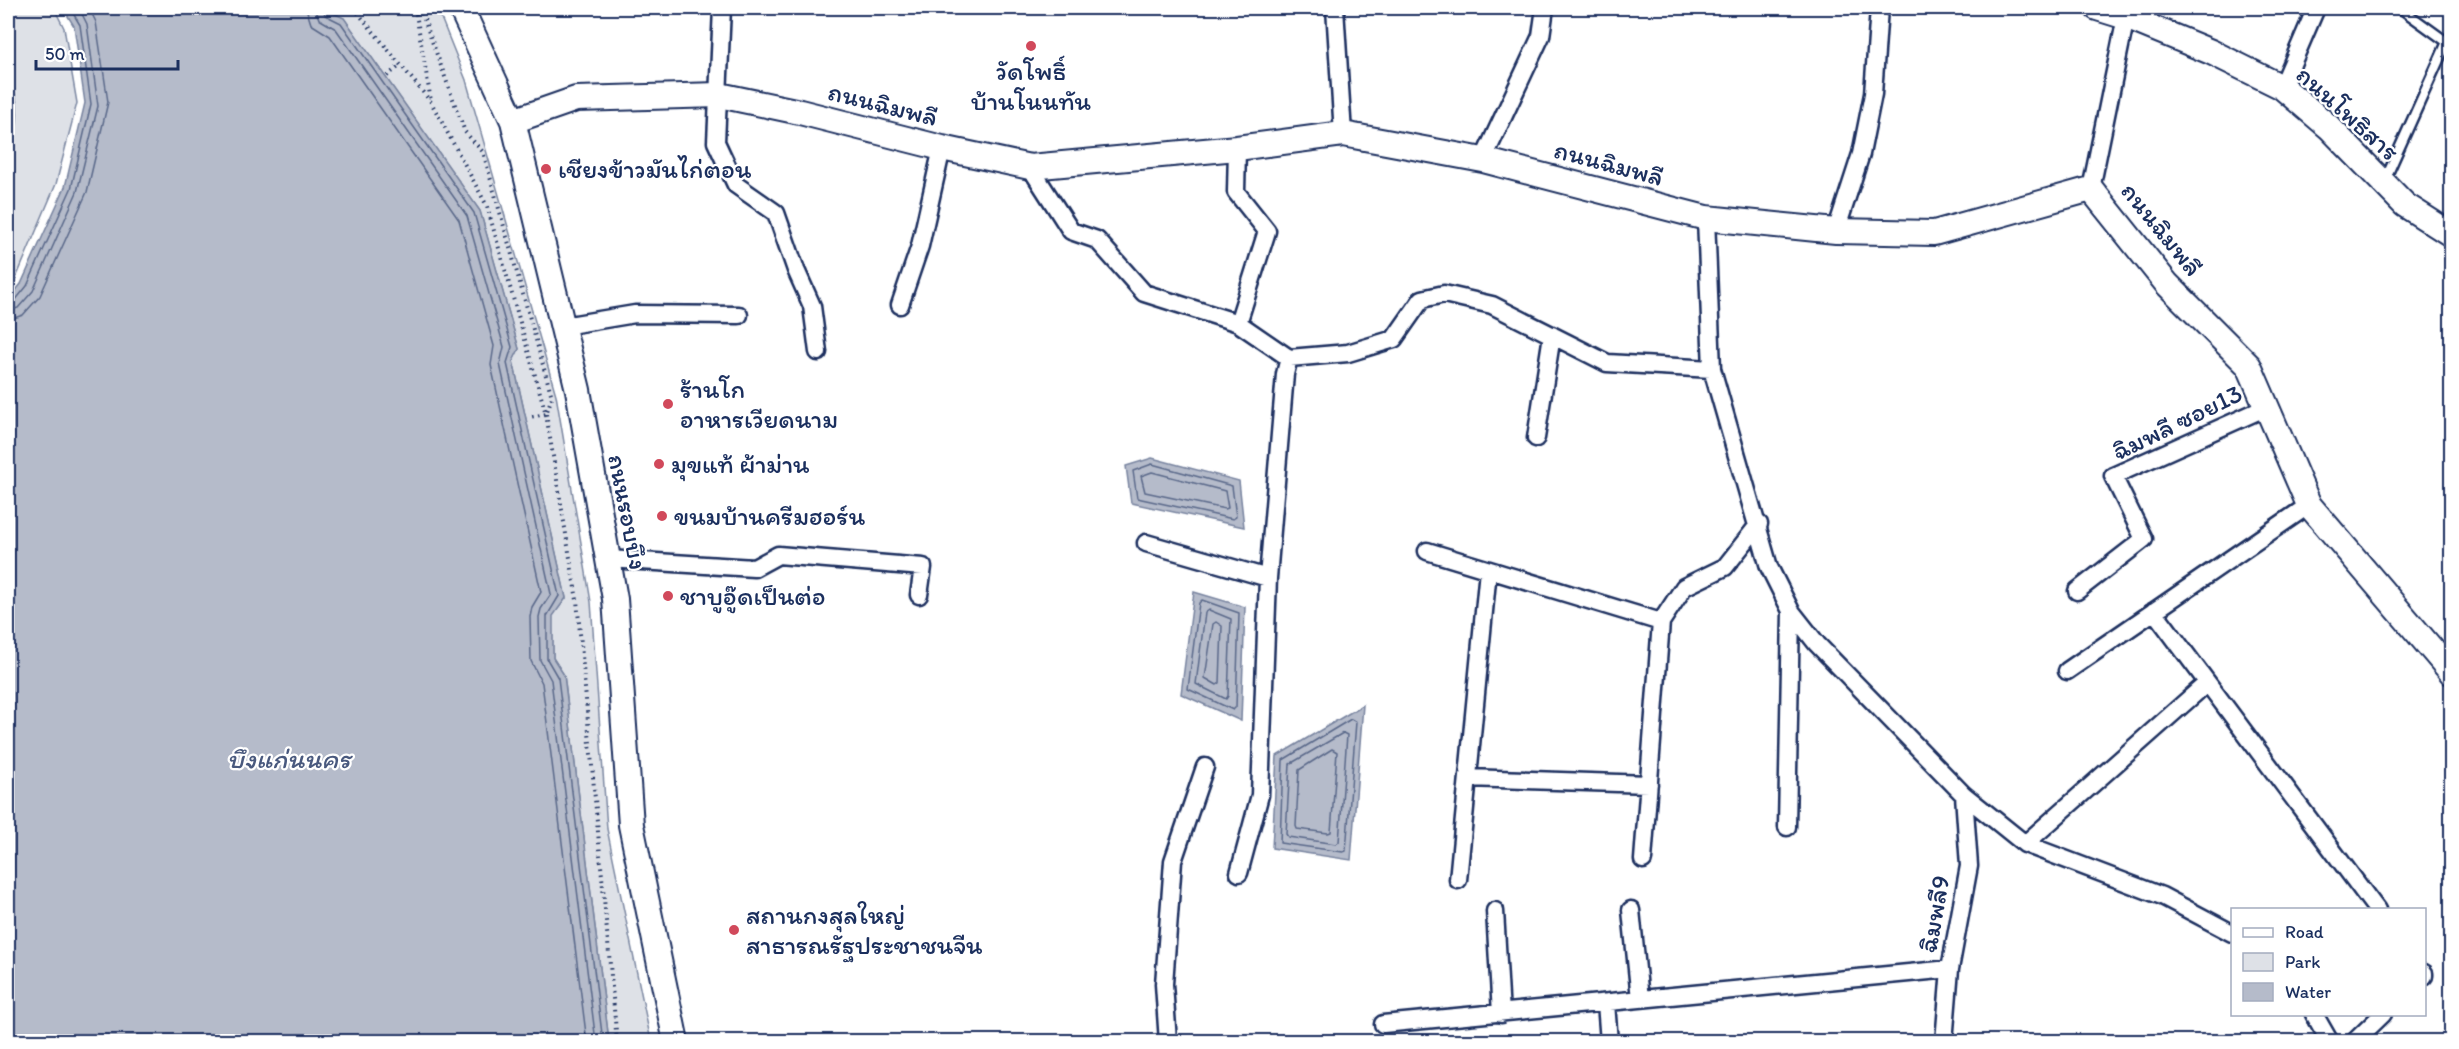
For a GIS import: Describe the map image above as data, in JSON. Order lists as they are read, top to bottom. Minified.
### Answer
{"streets":{"street":["ถนนฉิมพลี","ถนนโพธิสาร","ฉิมพลี ซอย13","ถนนรอบบึง","ฉิมพลี9"]},"crossings":[["ถนนฉิมพลี","ฉิมพลี ซอย13"],["ถนนฉิมพลี","ถนนรอบบึง"]],"water":["บึงแก่นนคร"],"places":["วัดโพธิ์ บ้านโนนทัน","เชียงข้าวมันไก่ตอน","ร้านโก อาหารเวียดนาม","มุขแท้ ผ้าม่าน","ขนมบ้านครีมฮอร์น","ชาบูอู๊ดเป็นต่อ","สถานกงสุลใหญ่ สาธารณรัฐประชาชนจีน"],"legend":["Road","Park","Water"],"scale_bar":"50 m"}
